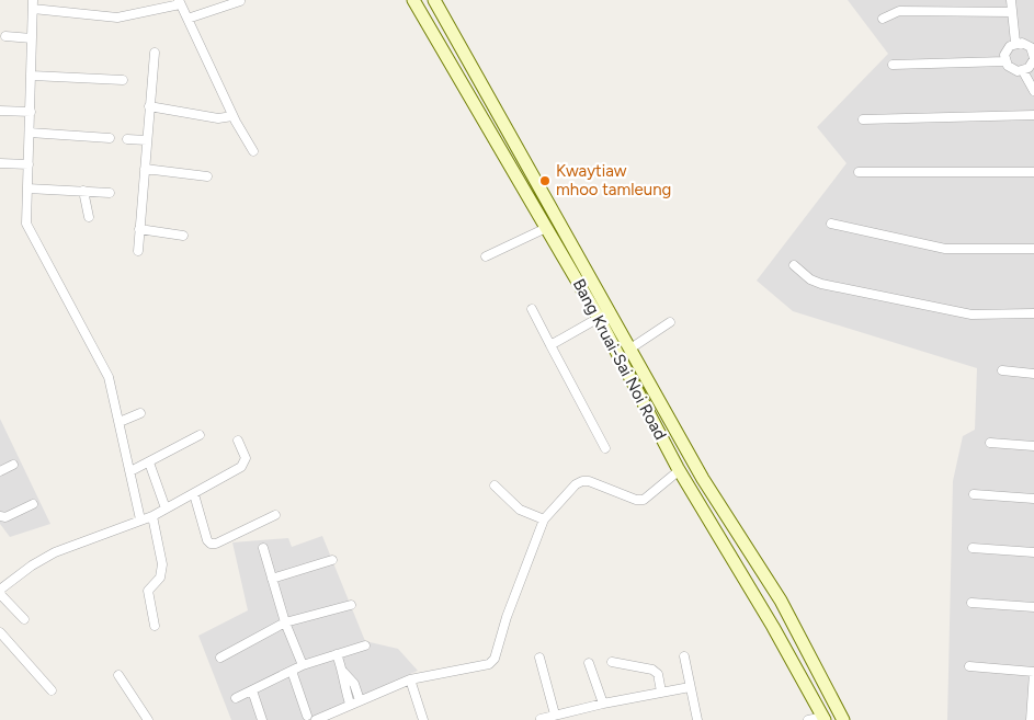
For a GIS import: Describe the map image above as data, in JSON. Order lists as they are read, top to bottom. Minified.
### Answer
{"streets":{"main road":["Bang Kruai-Sai Noi Road"]},"places":["Kwaytiaw mhoo tamleung"]}
